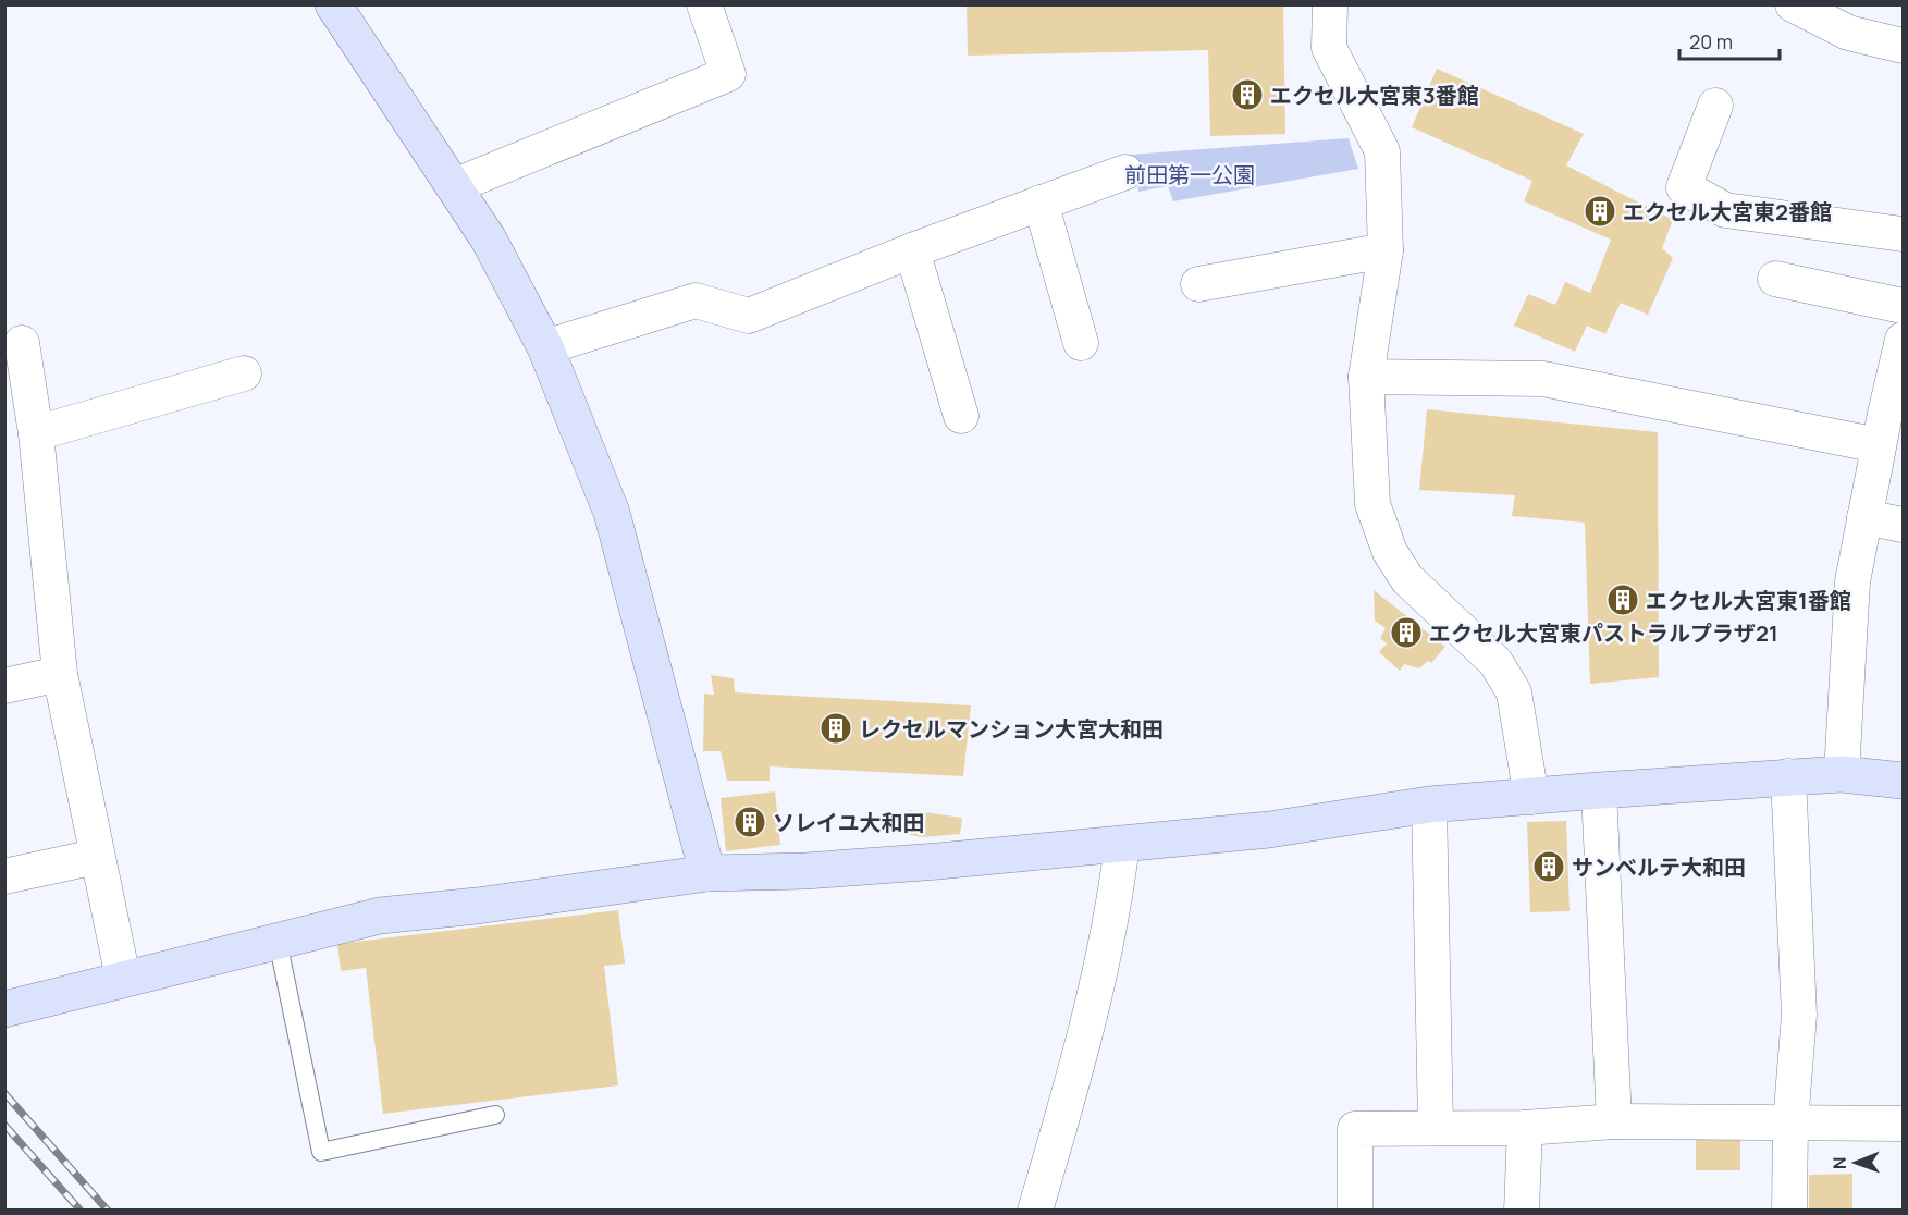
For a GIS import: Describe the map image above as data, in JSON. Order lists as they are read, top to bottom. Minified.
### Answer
{"parks":["前田第一公園"],"places":{"building":["エクセル大宮東3番館","エクセル大宮東2番館","エクセル大宮東1番館","エクセル大宮東パストラルプラザ21","レクセルマンション大宮大和田","ソレイユ大和田","サンベルテ大和田"]},"scale_bar":"20 m","north":"left"}
